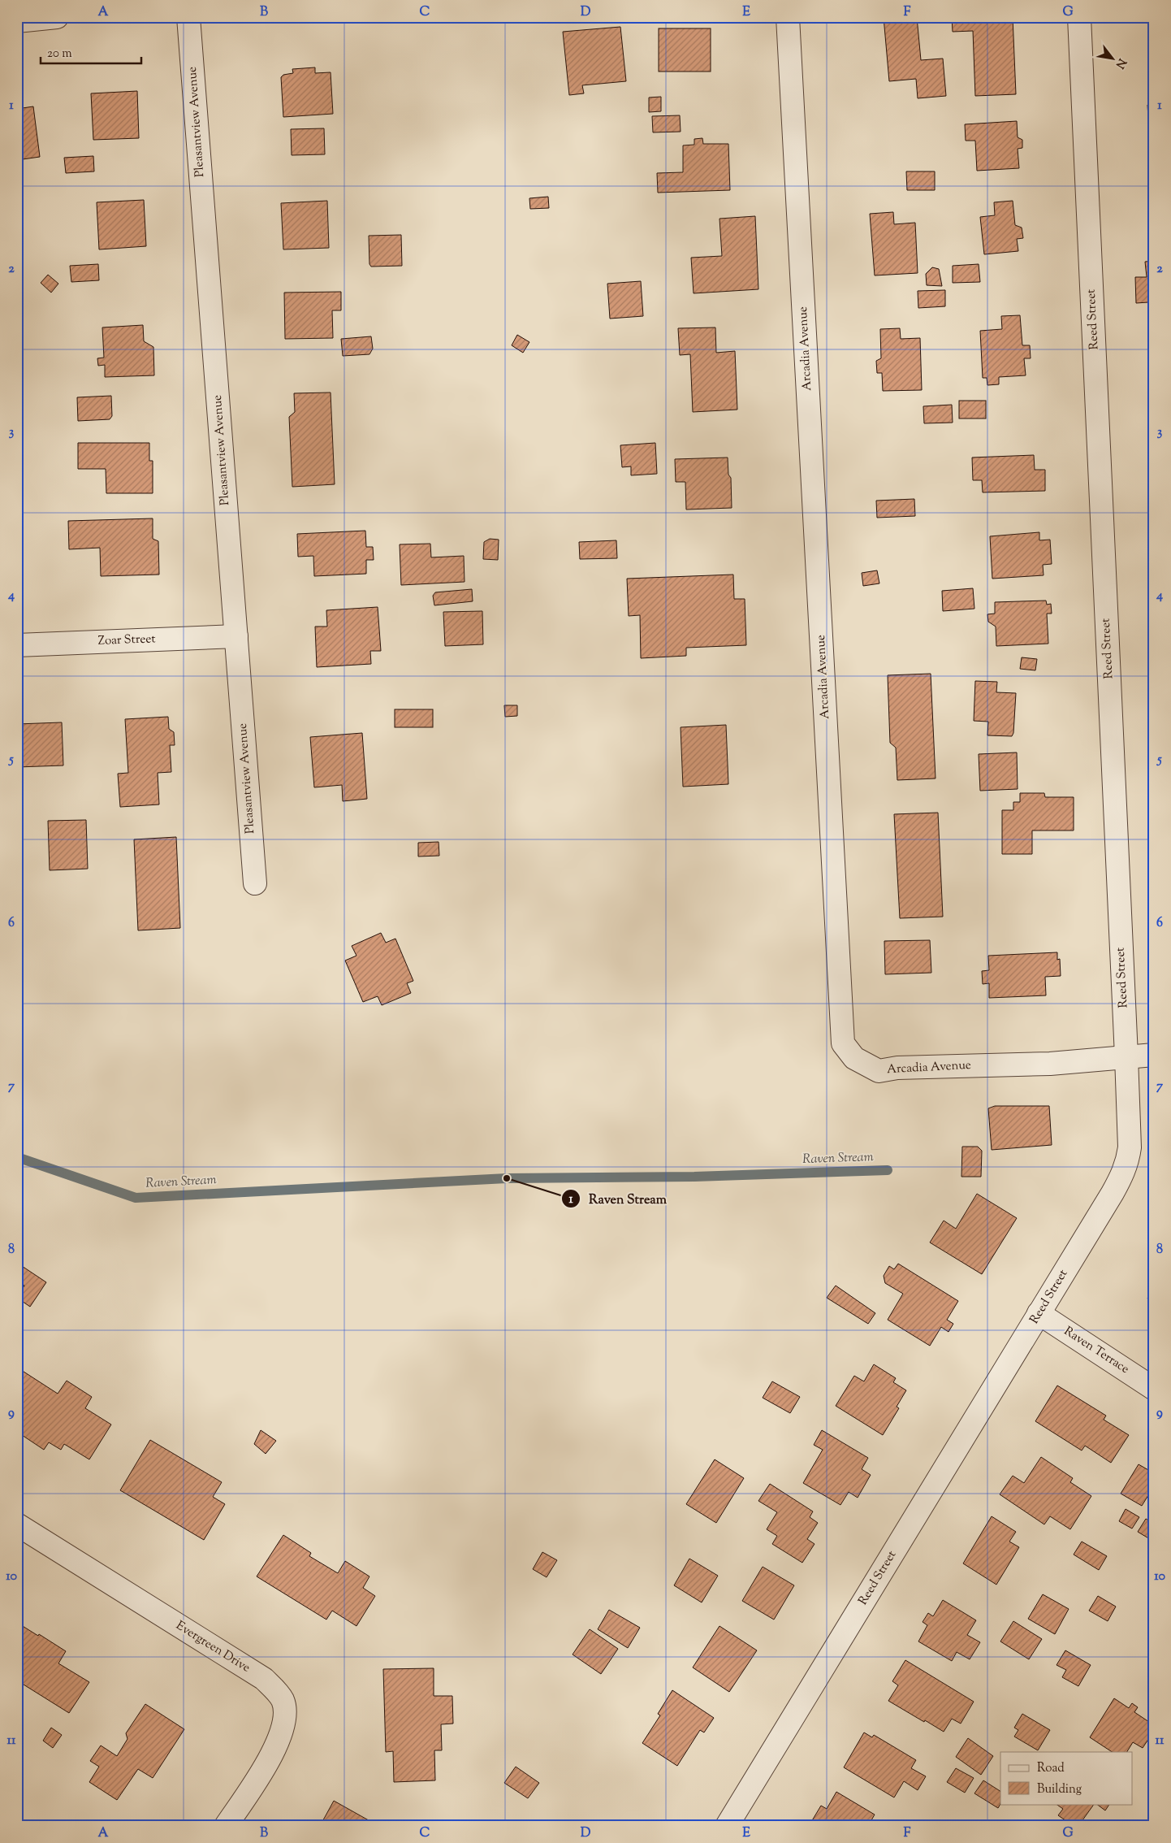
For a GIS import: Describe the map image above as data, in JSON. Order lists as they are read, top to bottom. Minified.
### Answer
{"streets":{"street":["Pleasantview Avenue","Reed Street","Arcadia Avenue","Zoar Street","Raven Terrace","Evergreen Drive"]},"crossings":[["Pleasantview Avenue","Zoar Street"],["Reed Street","Arcadia Avenue"],["Reed Street","Raven Terrace"]],"water":["Raven Stream"],"places":["Raven Stream"],"legend":["Road","Building"],"scale_bar":"20 m","north":"bottom right","grid":{"columns":["A","B","C","D","E","F","G"],"rows":["1","2","3","4","5","6","7","8","9","10","11"]}}
